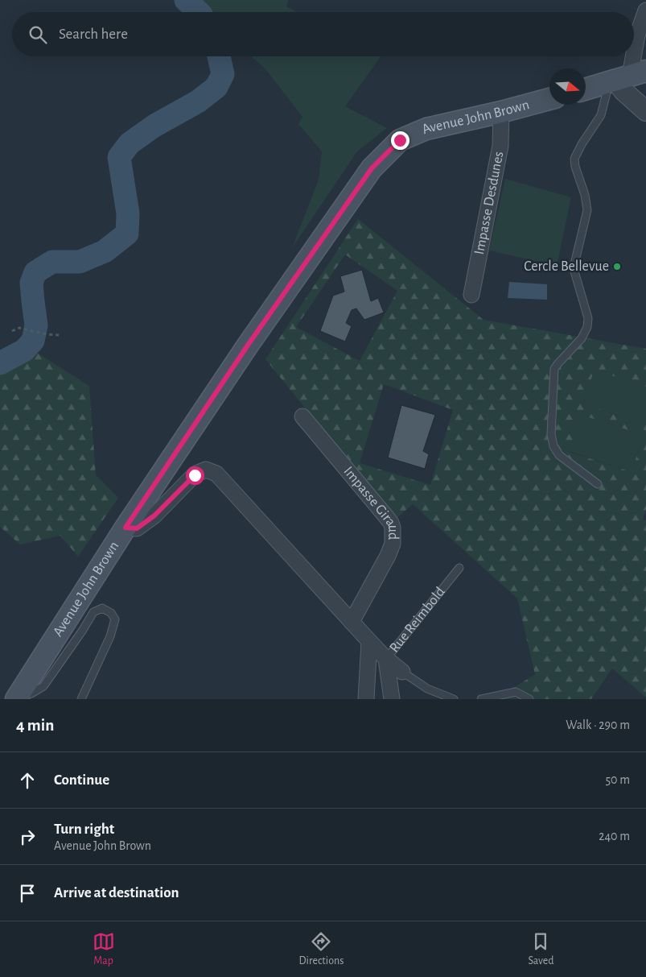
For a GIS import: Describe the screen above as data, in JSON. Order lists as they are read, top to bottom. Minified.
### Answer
{"streets":{"main road":["Avenue John Brown"],"street":["Impasse Desdunes","Impasse Giraud","Rue Reimbold"]},"crossings":[["Avenue John Brown","Impasse Desdunes"]],"places":["Cercle Bellevue"],"north":"right","page":{"search":"Search here","heading":["4 min","Walk · 290 m"],"list":[["Continue","50 m"],["Turn right","Avenue John Brown","240 m"],"Arrive at destination"],"nav":["Map","Directions","Saved"]}}
